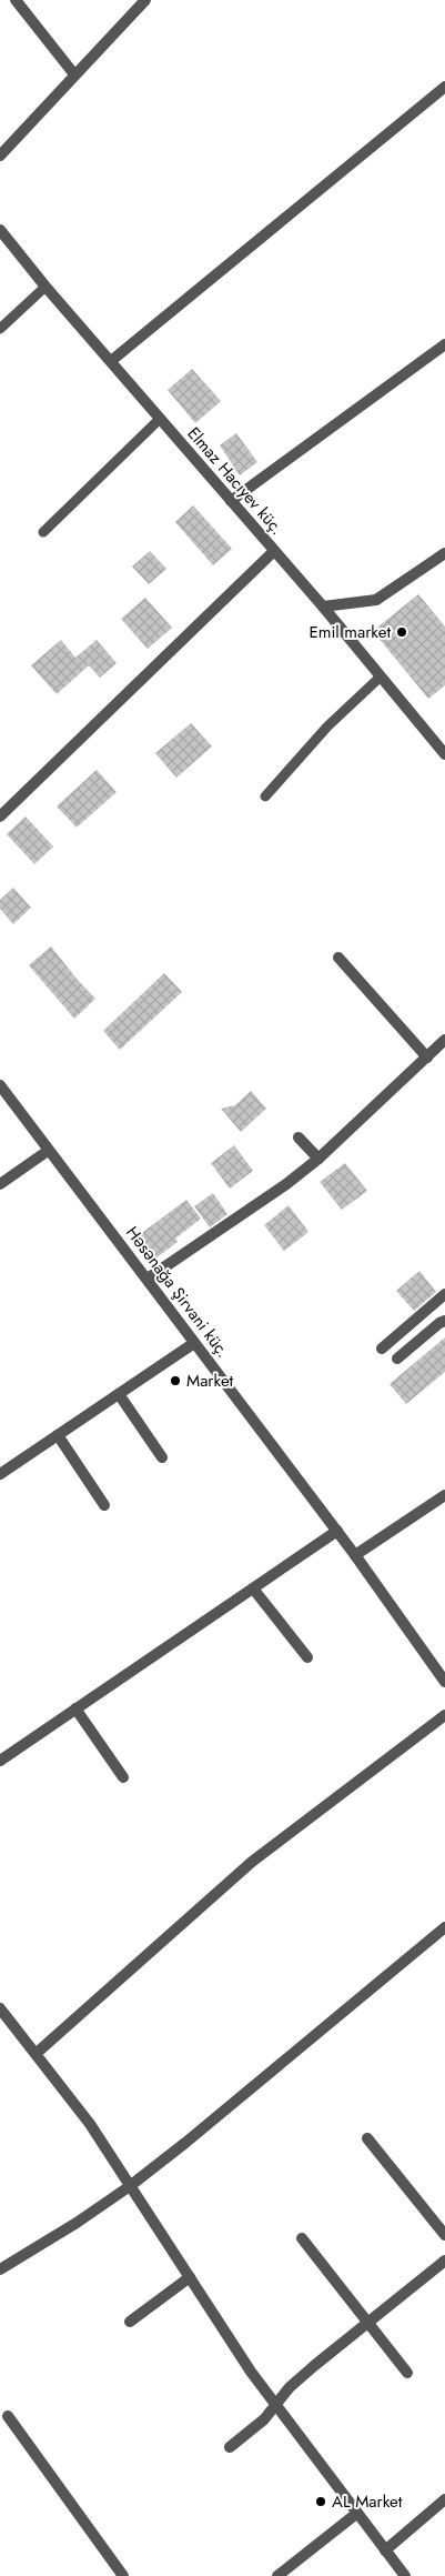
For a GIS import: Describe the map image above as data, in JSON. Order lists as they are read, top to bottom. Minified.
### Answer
{"streets":{"street":["Elmaz Hacıyev küç.","Həsənağa Şirvani küç."]},"places":["Emil market","Market","AL Market"]}
